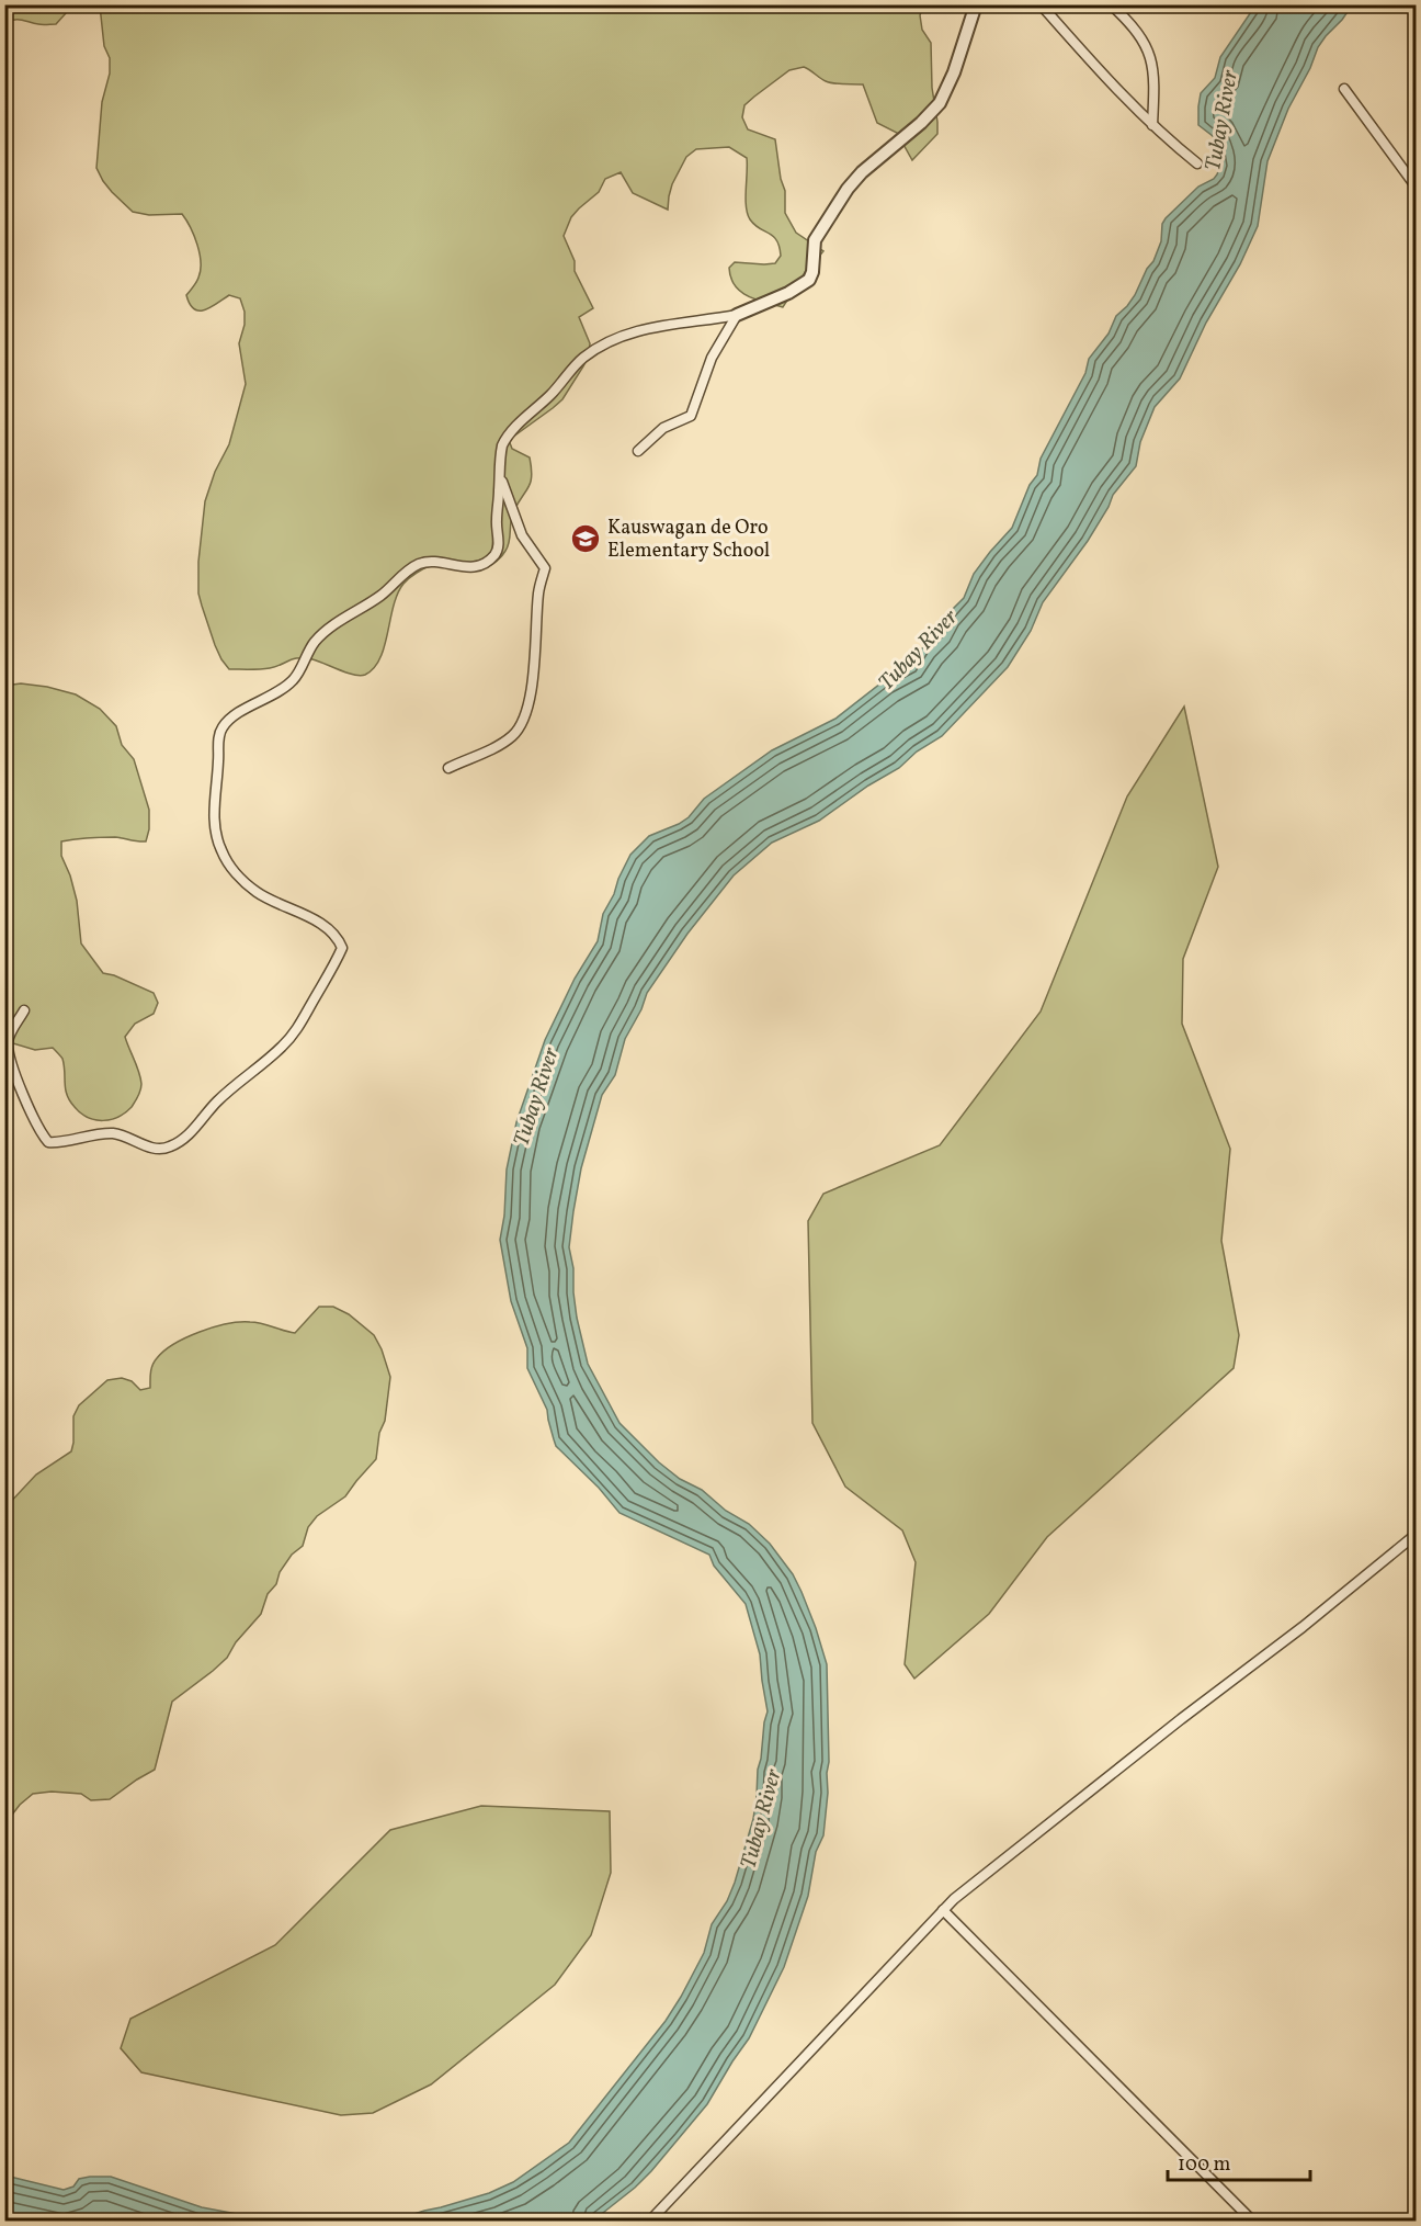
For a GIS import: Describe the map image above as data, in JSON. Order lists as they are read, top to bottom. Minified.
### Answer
{"water":["Tubay River"],"places":{"school or university":["Kauswagan de Oro Elementary School"]},"scale_bar":"100 m"}
